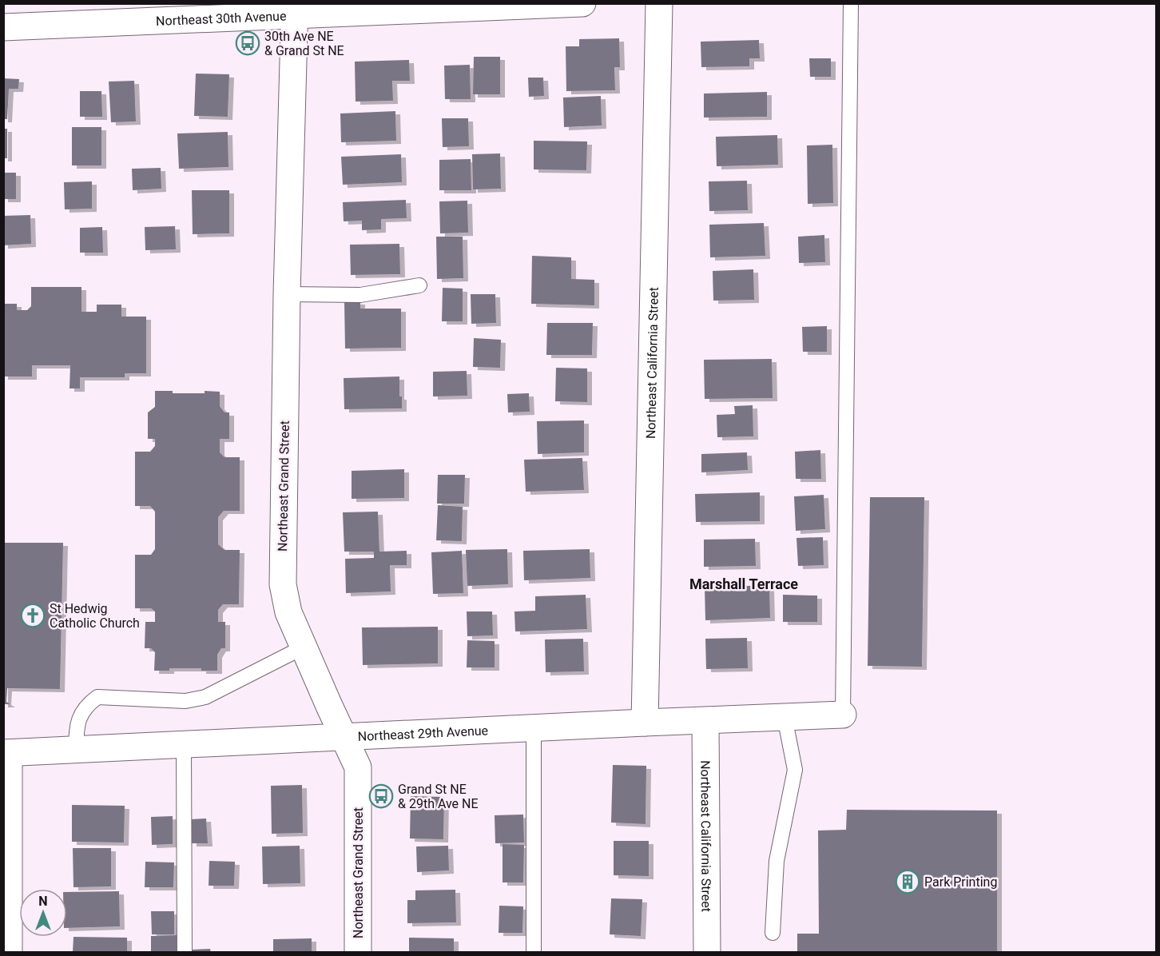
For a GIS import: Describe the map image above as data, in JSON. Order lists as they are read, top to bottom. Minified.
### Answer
{"streets":{"street":["Northeast 30th Avenue","Northeast California Street","Northeast Grand Street","Northeast 29th Avenue"]},"crossings":[["Northeast 30th Avenue","Northeast Grand Street"],["Northeast California Street","Northeast 29th Avenue"],["Northeast Grand Street","Northeast 29th Avenue"]],"districts":["Marshall Terrace"],"places":{"bus stop":["30th Ave NE & Grand St NE","Grand St NE & 29th Ave NE"],"church":["St Hedwig Catholic Church"],"building":["Park Printing"]},"north":"top"}
